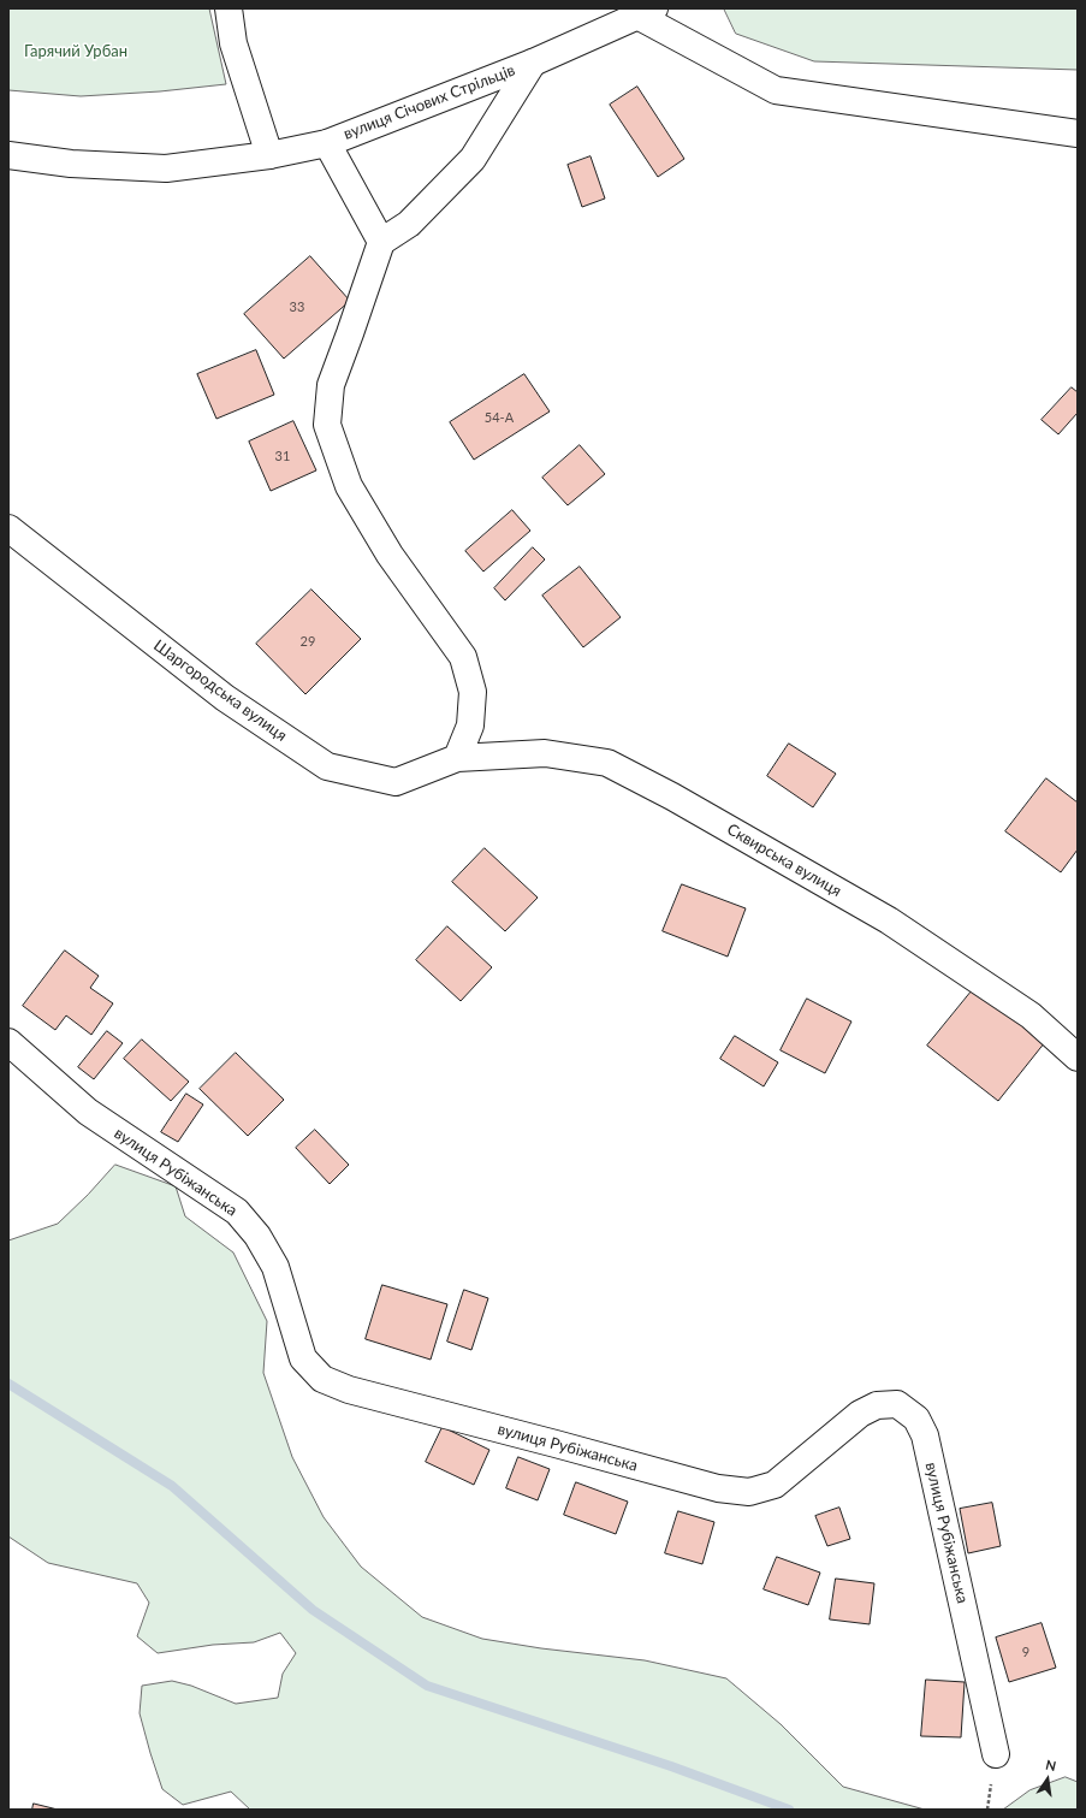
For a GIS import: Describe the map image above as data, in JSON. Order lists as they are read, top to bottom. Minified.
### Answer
{"streets":{"street":["вулиця Січових Стрільців","Шаргородська вулиця","Сквирська вулиця","вулиця Рубіжанська"]},"crossings":[["Шаргородська вулиця","Сквирська вулиця"]],"parks":["Гарячий Урбан"],"house_numbers":["33","54-А","31","29","9"],"north":"top"}
